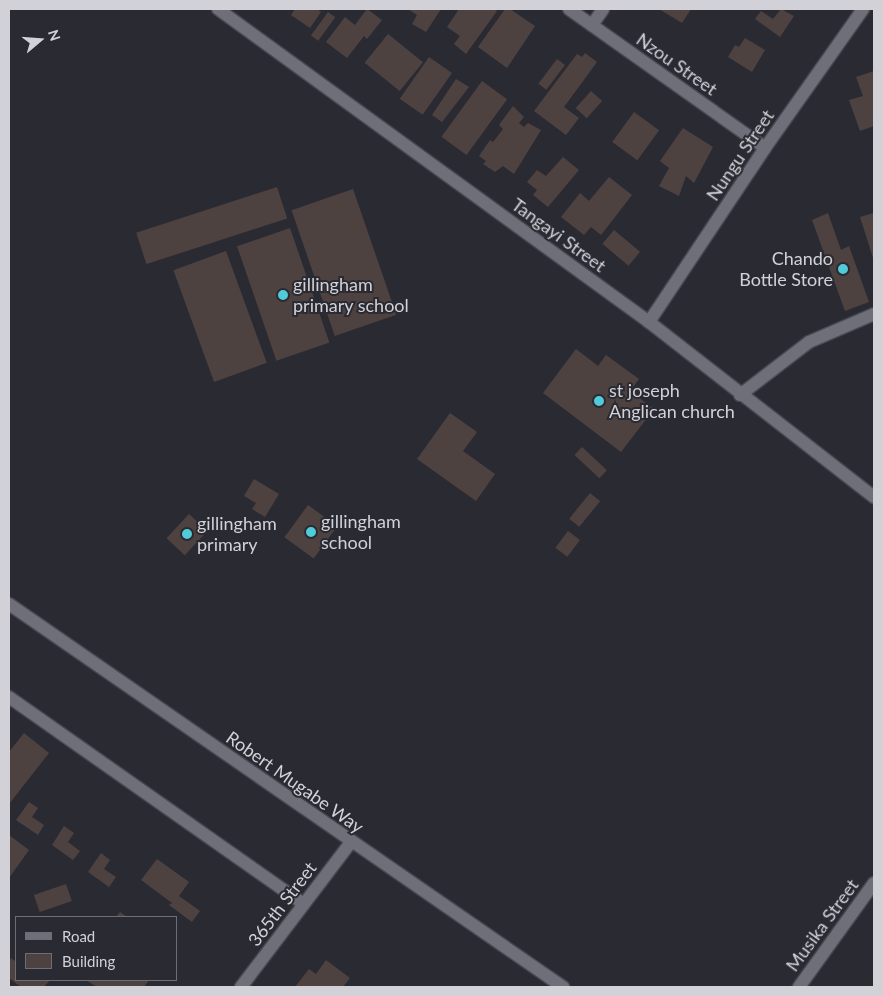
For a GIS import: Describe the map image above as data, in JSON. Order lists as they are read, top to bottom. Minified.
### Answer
{"streets":{"street":["Nzou Street","Nungu Street","Tangayi Street","Robert Mugabe Way","365th Street","Musika Street"]},"crossings":[["Nzou Street","Nungu Street"],["Nungu Street","Tangayi Street"],["Robert Mugabe Way","365th Street"]],"places":["Chando Bottle Store","gillingham primary school","st joseph Anglican church","gillingham school","gillingham primary"],"legend":["Road","Building"],"north":"right"}
